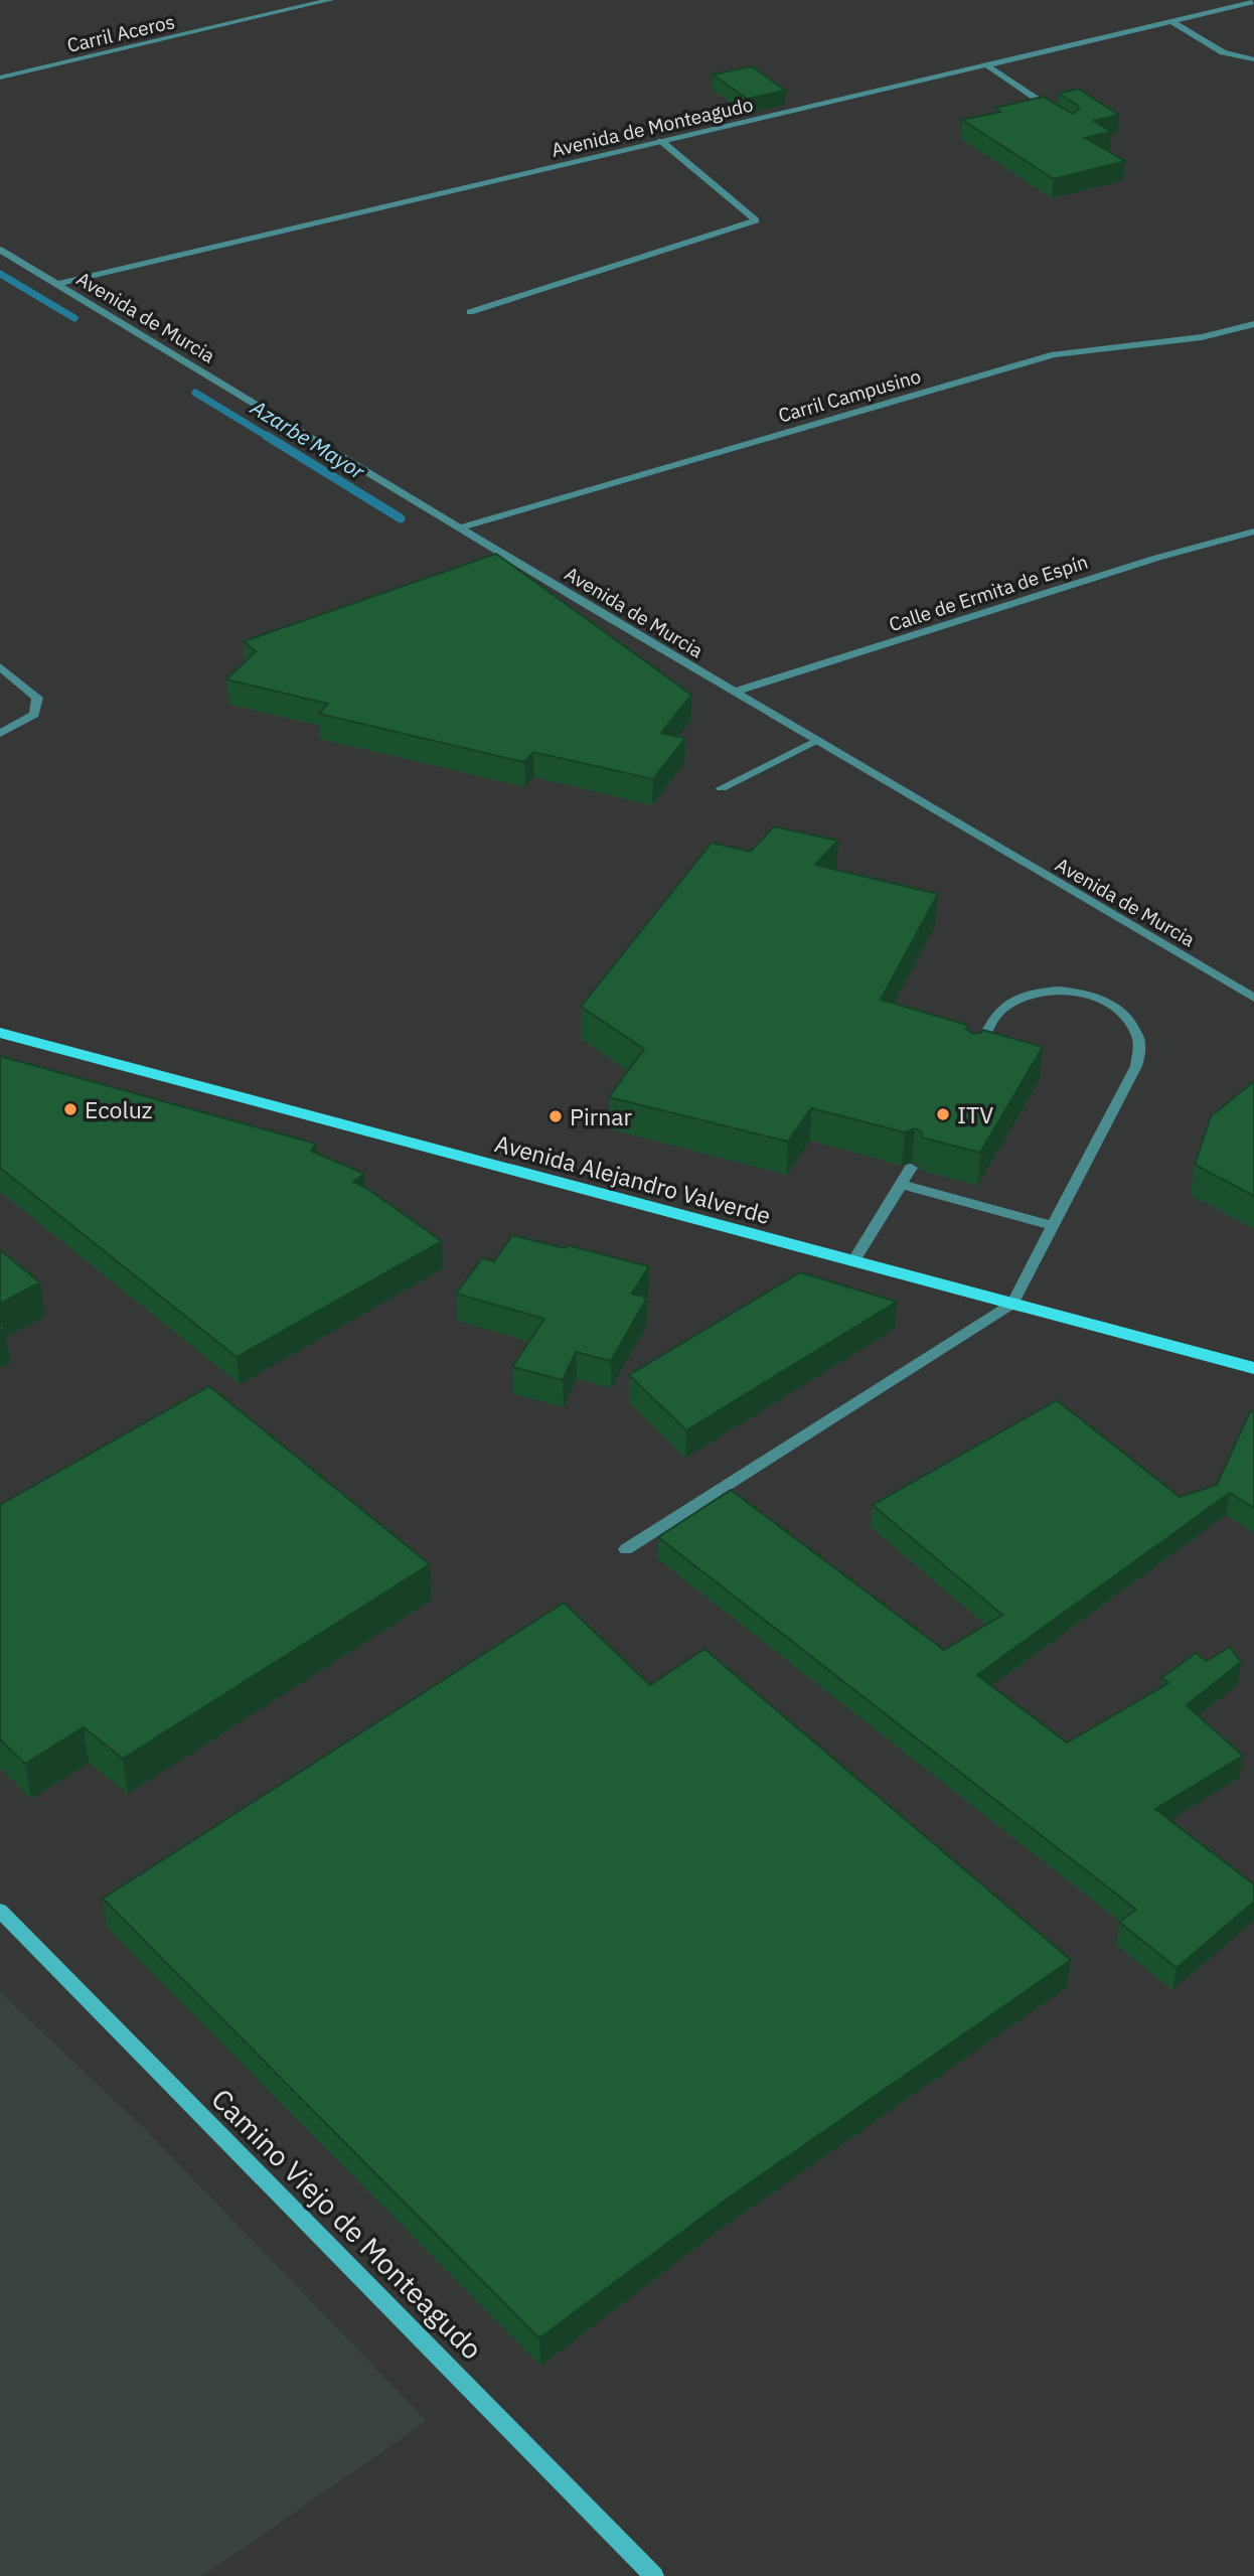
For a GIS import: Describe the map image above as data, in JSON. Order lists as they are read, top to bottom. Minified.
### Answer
{"streets":{"main road":["Avenida Alejandro Valverde"],"street":["Carril Aceros","Avenida de Monteagudo","Avenida de Murcia","Carril Campusino","Calle de Ermita de Espín","Camino Viejo de Monteagudo"]},"crossings":[["Avenida de Monteagudo","Avenida de Murcia"],["Avenida de Murcia","Carril Campusino"],["Avenida de Murcia","Calle de Ermita de Espín"]],"water":["Azarbe Mayor"],"places":["Ecoluz","ITV","Pirnar"]}
